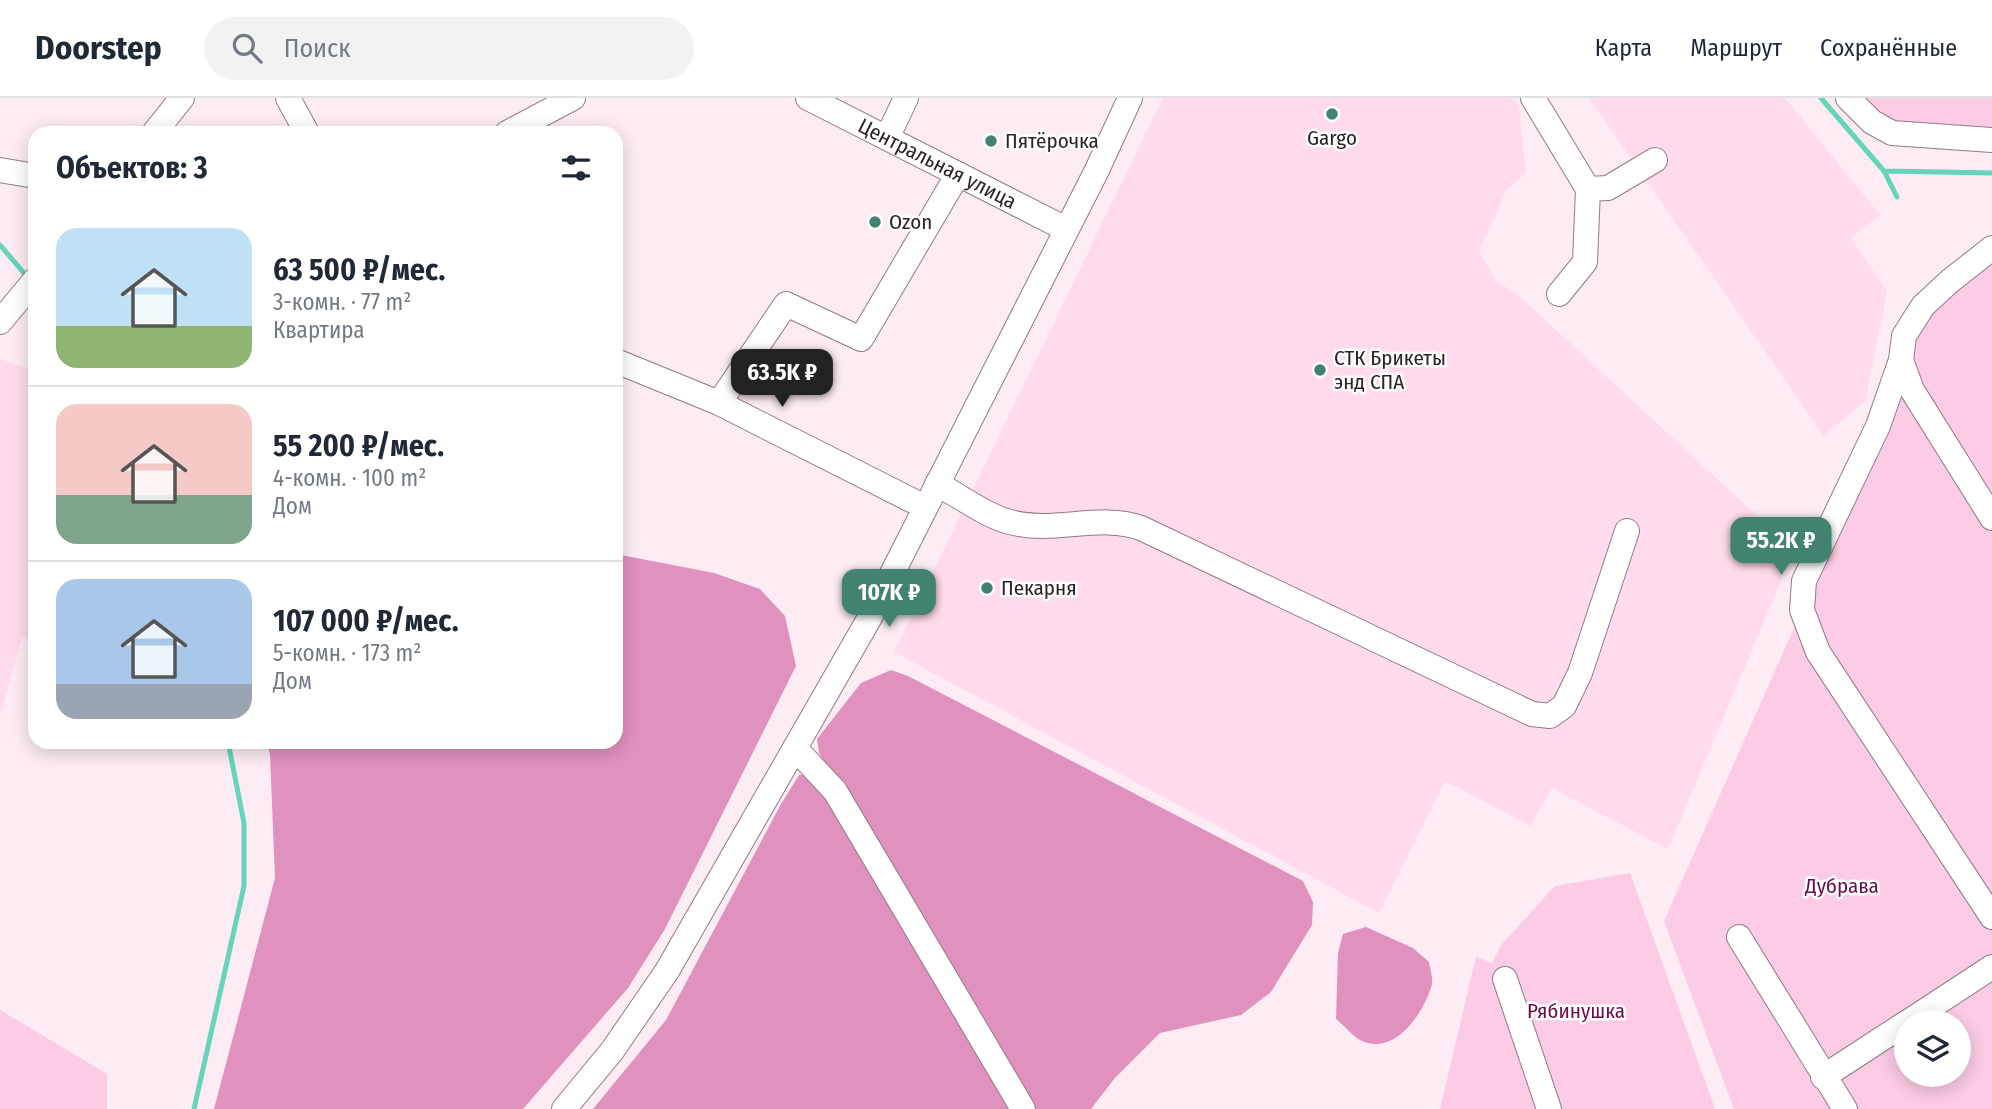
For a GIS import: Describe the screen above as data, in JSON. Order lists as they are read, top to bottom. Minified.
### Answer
{"streets":{"street":["Центральная улица"]},"parks":["Дубрава","Рябинушка"],"places":["Gargo","Пятёрочка","Ozon","СТК Брикеты энд СПА","Пекарня"],"page":{"header":"Doorstep","search":"Поиск","nav":["Карта","Маршрут","Сохранённые"],"heading":"Объектов: 3","list":[{"name":"63 500 ₽/мес.","note":"3-комн. · 77 m² · Квартира"},{"name":"55 200 ₽/мес.","note":"4-комн. · 100 m² · Дом"},{"name":"107 000 ₽/мес.","note":"5-комн. · 173 m² · Дом"}],"price":["63.5K ₽","55.2K ₽","107K ₽"]}}
